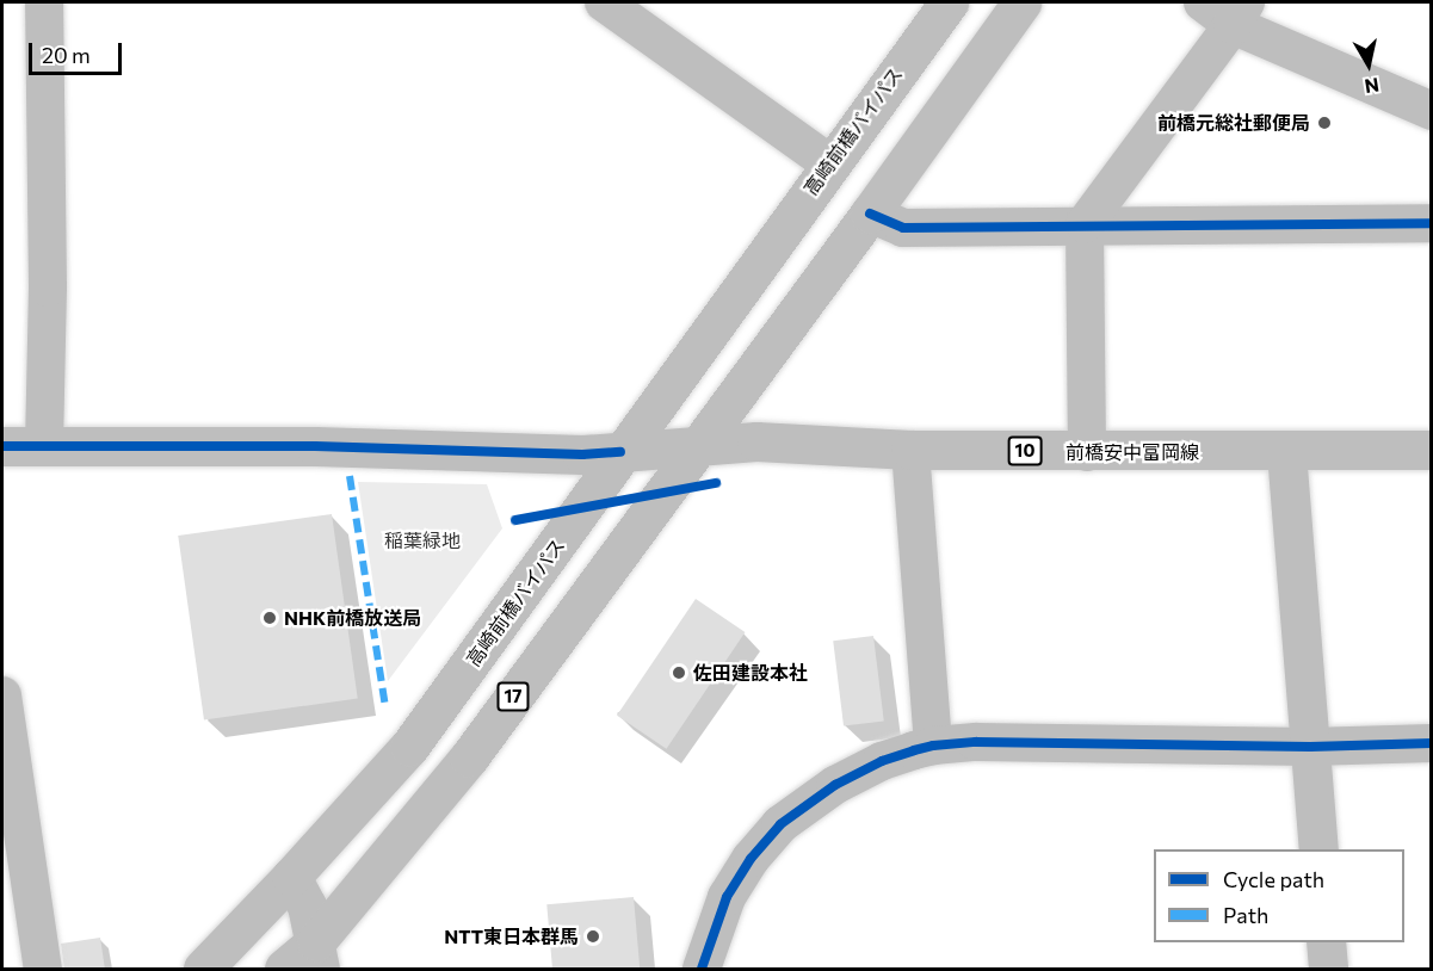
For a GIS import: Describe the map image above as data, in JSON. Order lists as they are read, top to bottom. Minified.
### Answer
{"streets":{"main road":["高崎前橋バイパス","10","前橋安中富岡線","17"]},"crossings":[["高崎前橋バイパス","前橋安中富岡線"],["前橋安中富岡線","17"]],"parks":["稲葉緑地"],"places":["前橋元総社郵便局","NHK前橋放送局","佐田建設本社","NTT東日本群馬"],"legend":["Cycle path","Path"],"scale_bar":"20 m","north":"bottom"}
